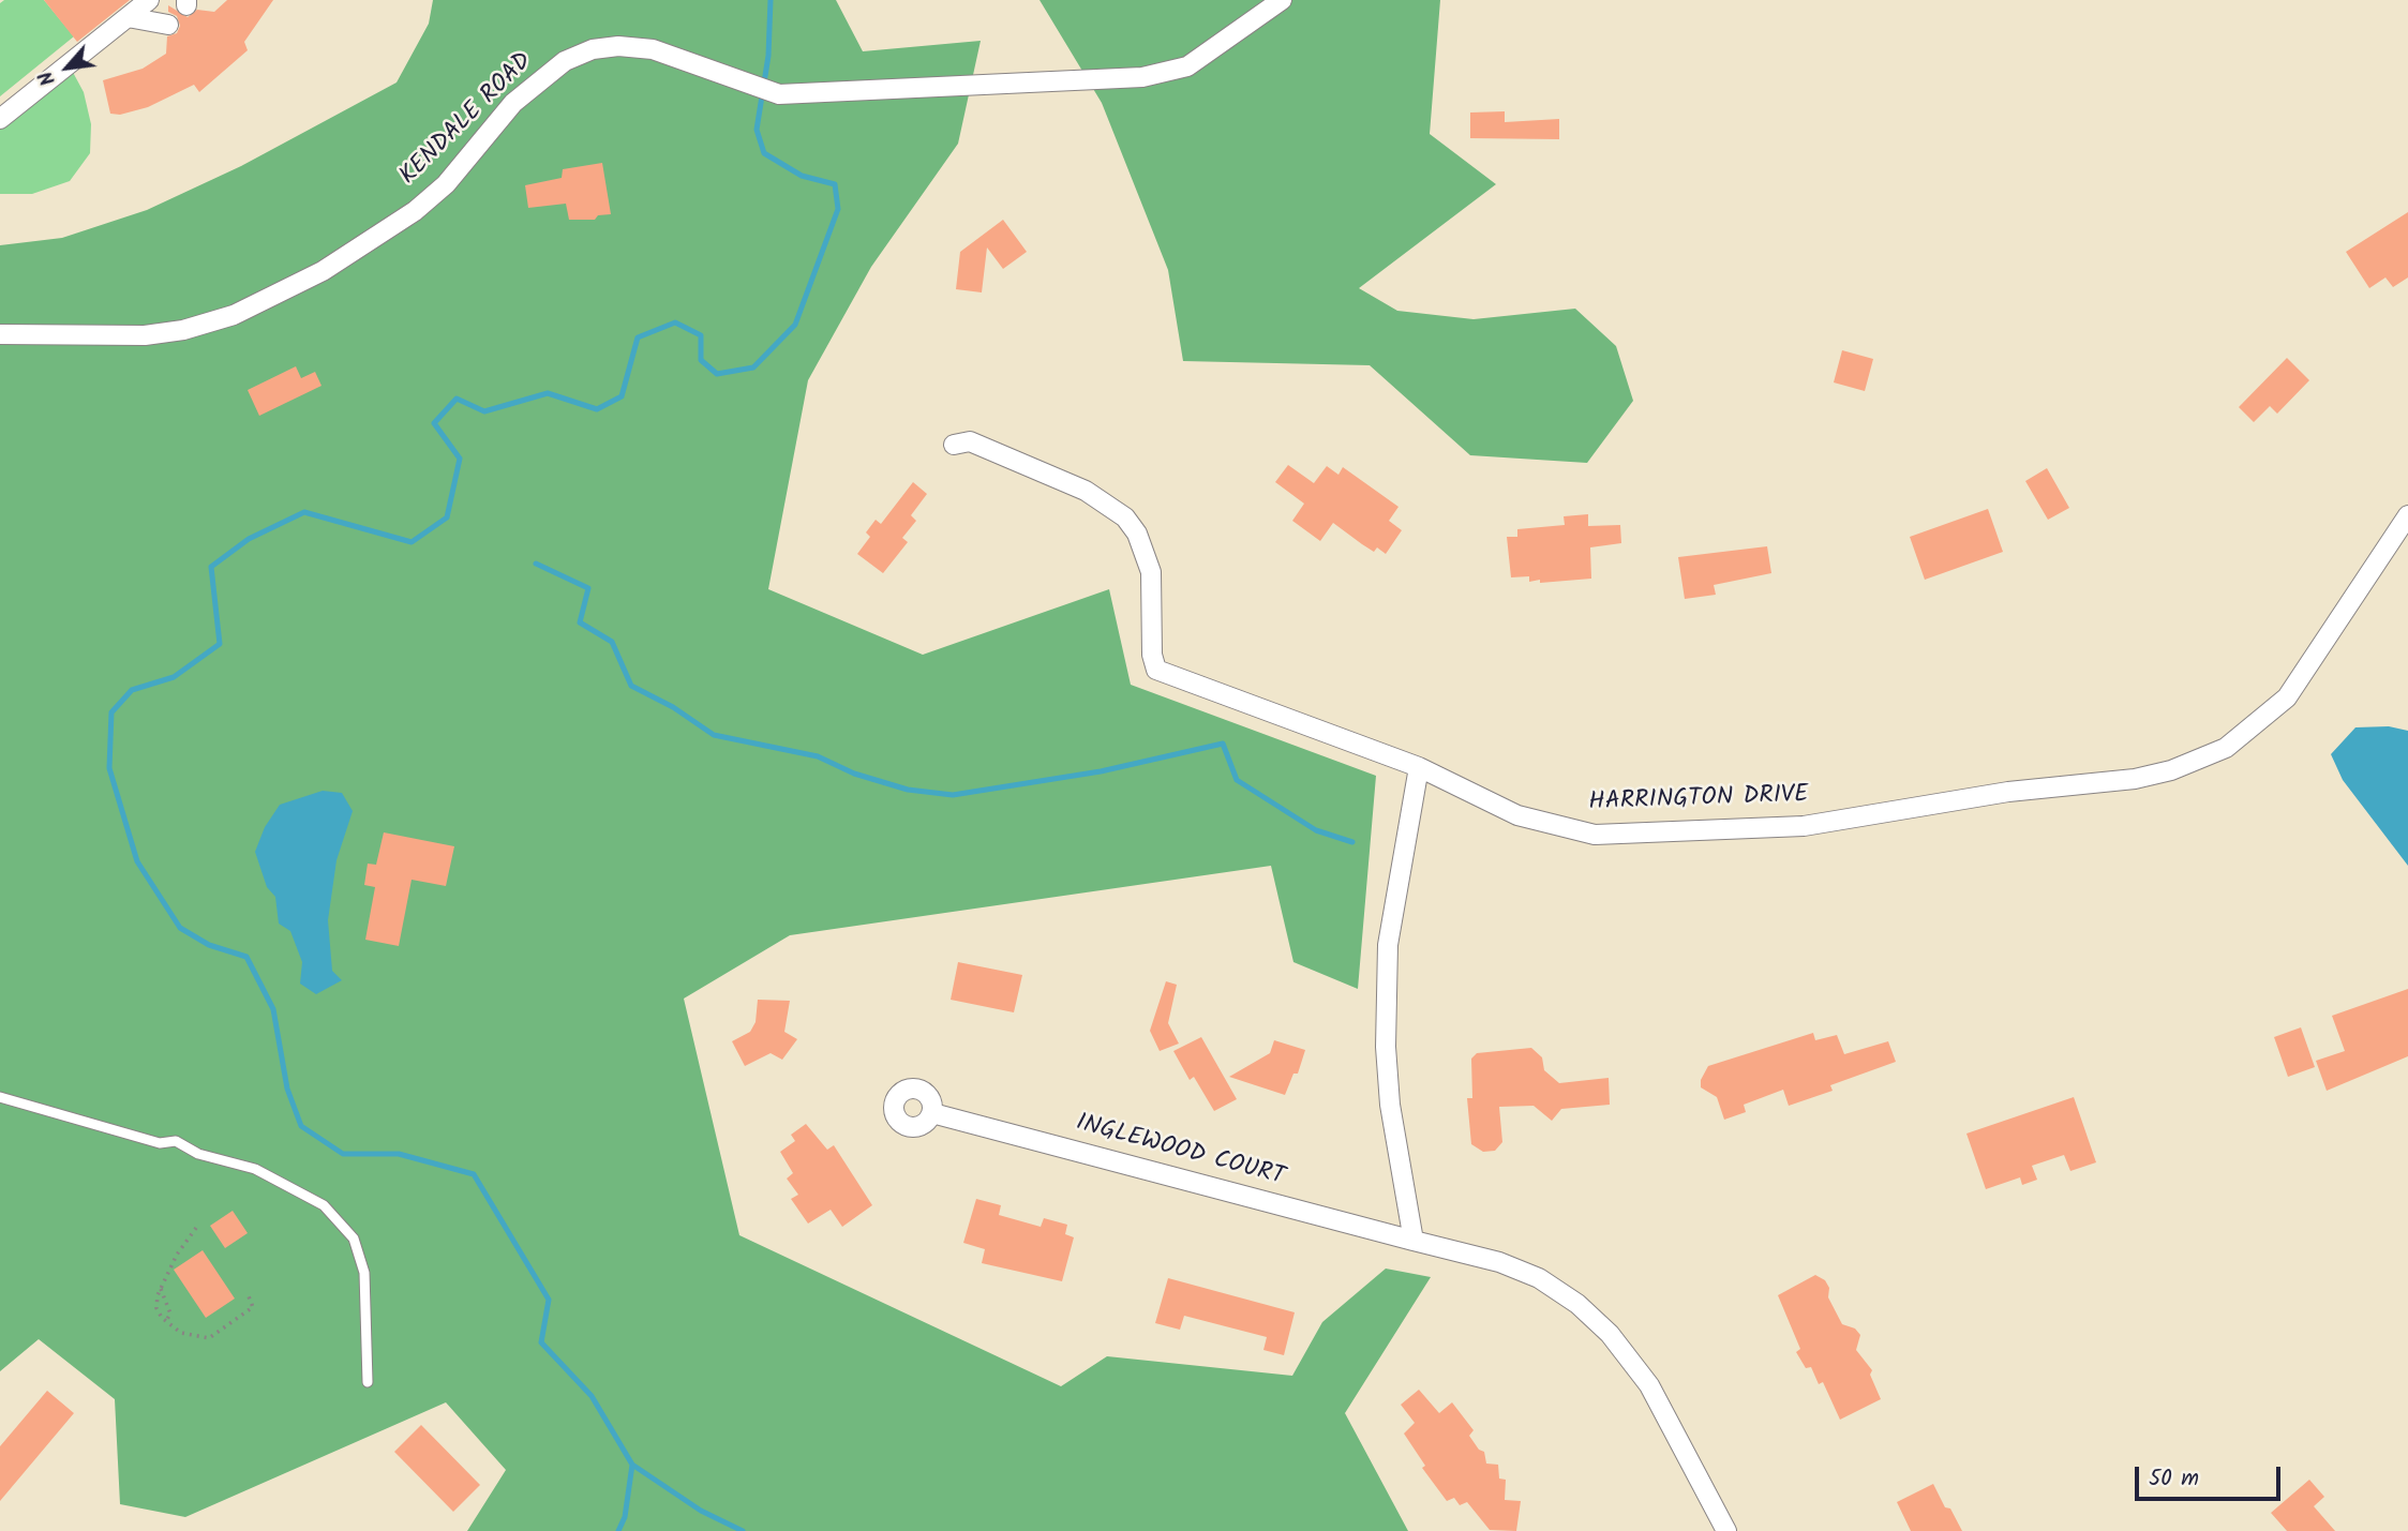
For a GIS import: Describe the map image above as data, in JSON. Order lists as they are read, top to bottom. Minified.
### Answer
{"streets":{"street":["KENDALE ROAD","HARRINGTON DRIVE","INGLEWOOD COURT"]},"scale_bar":"50 m","north":"bottom left"}
